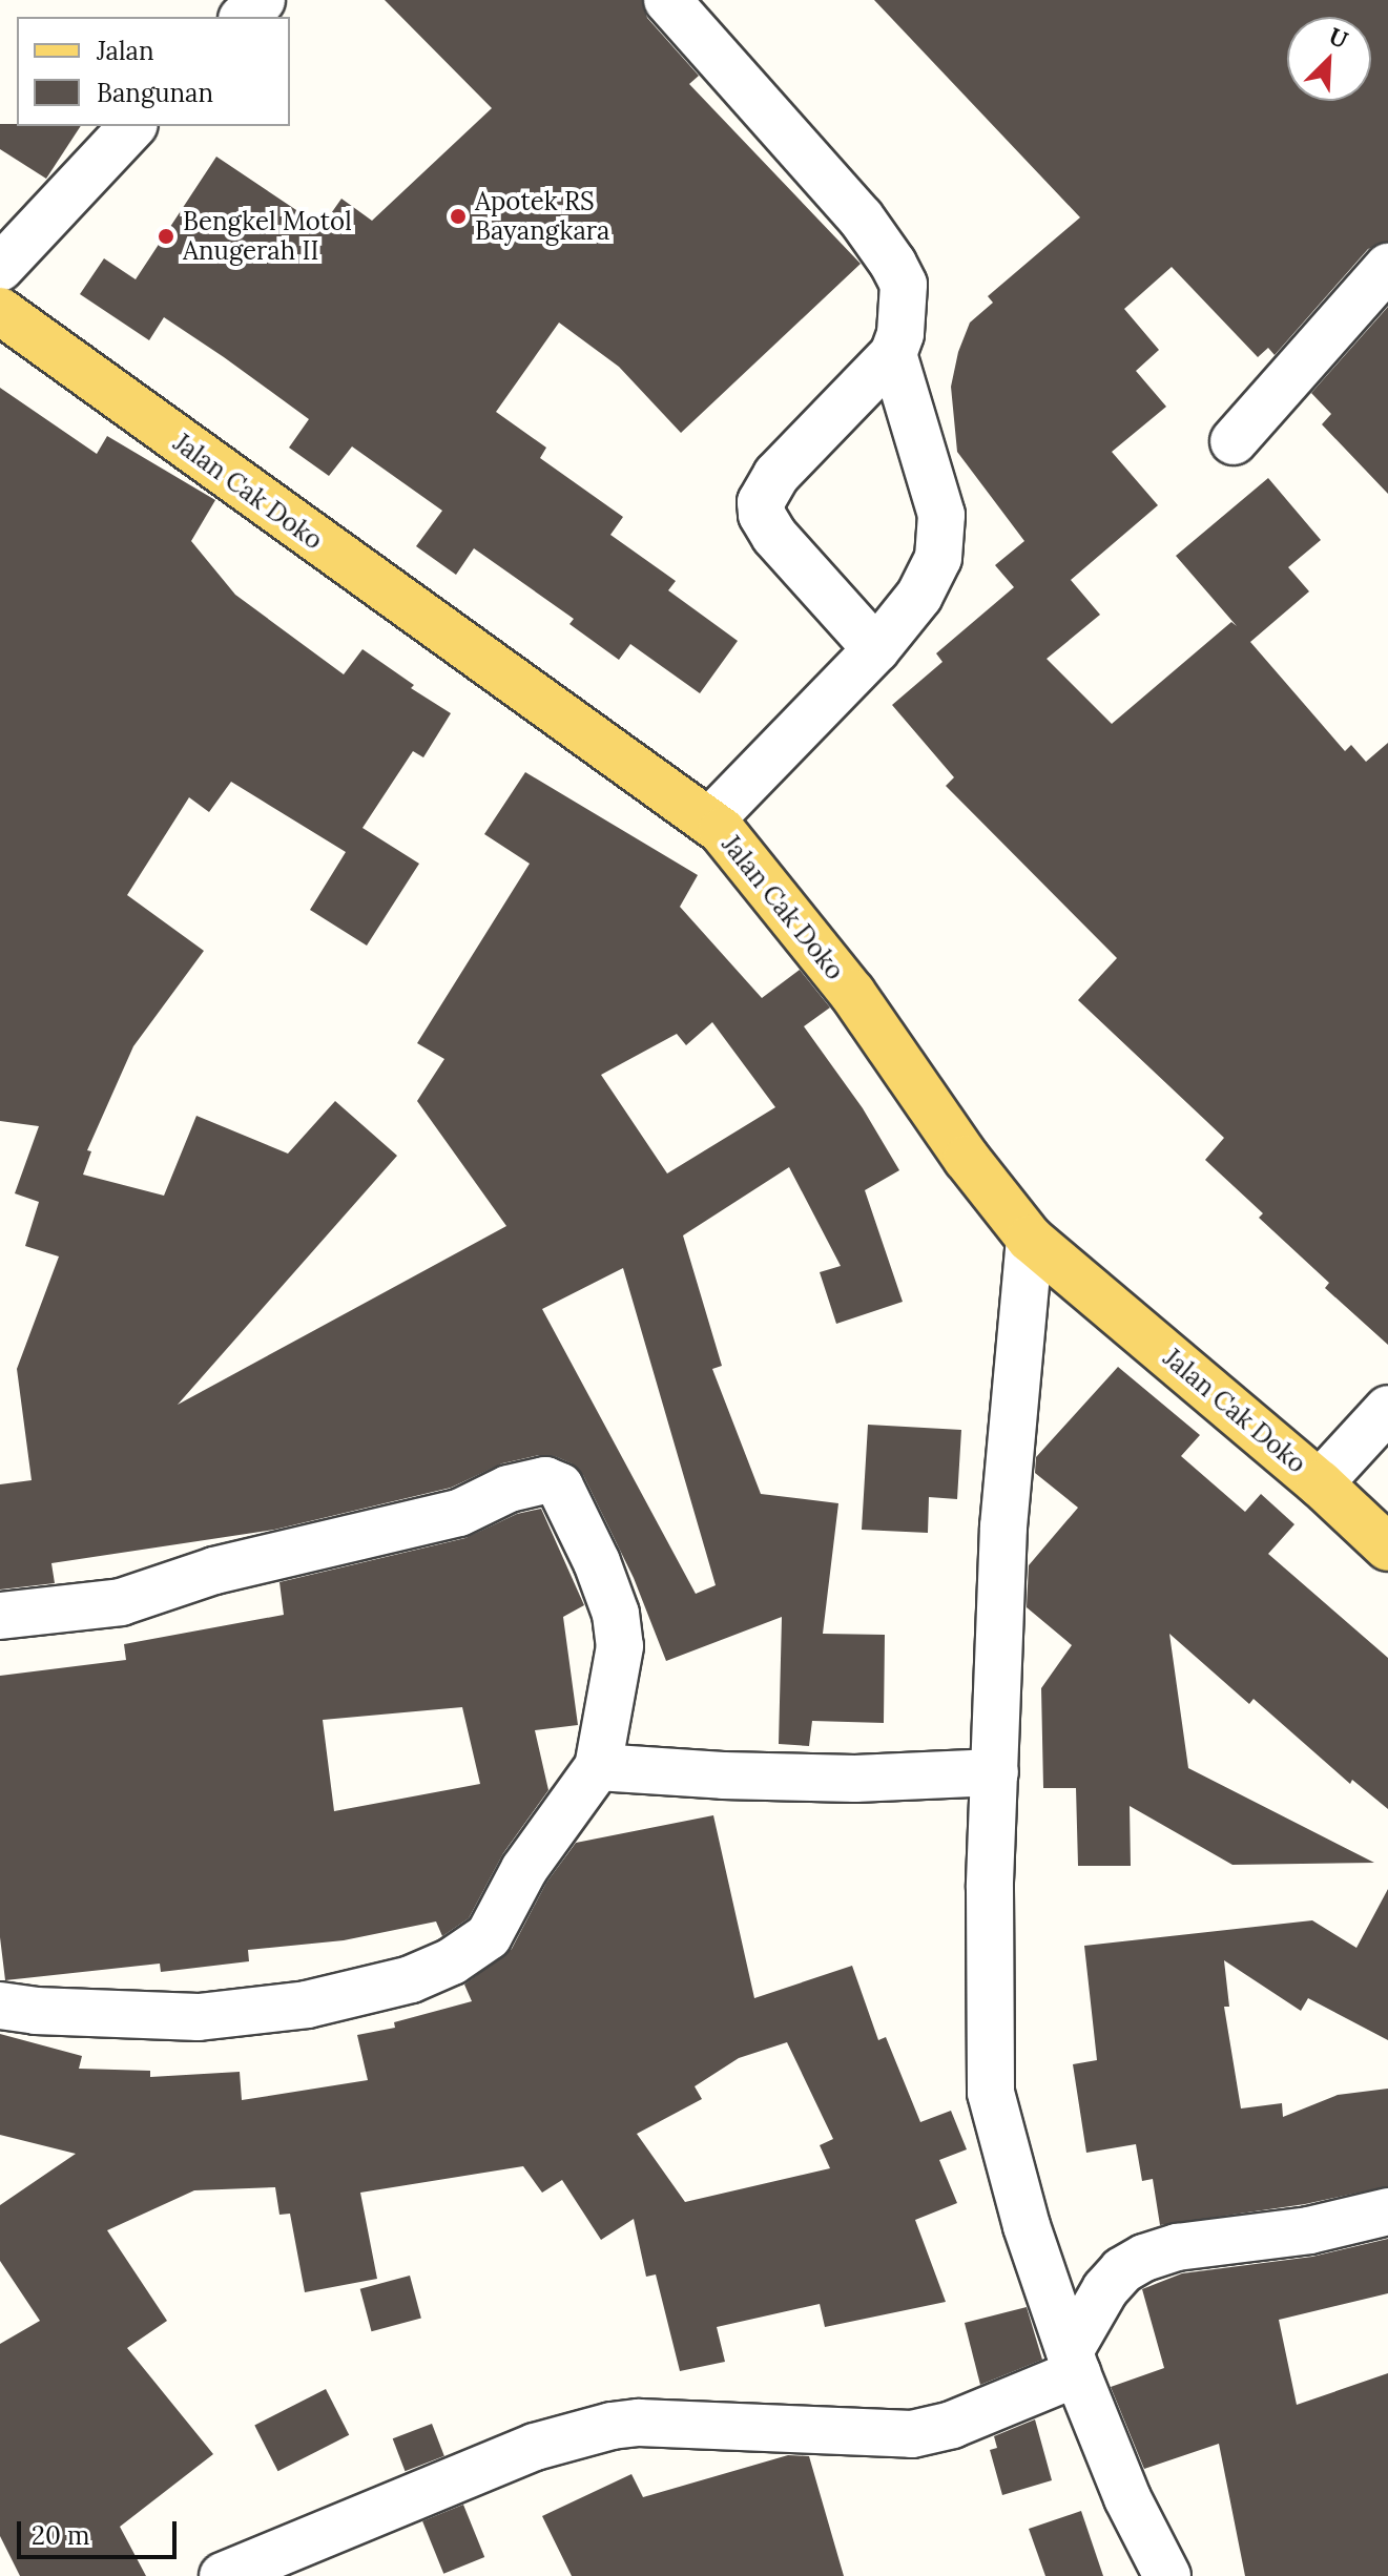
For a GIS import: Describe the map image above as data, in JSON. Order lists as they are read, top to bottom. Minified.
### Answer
{"streets":{"main road":["Jalan Cak Doko"]},"places":["Apotek RS Bayangkara","Bengkel Motol Anugerah II"],"legend":["Jalan","Bangunan"],"scale_bar":"20 m","north":"top right"}
